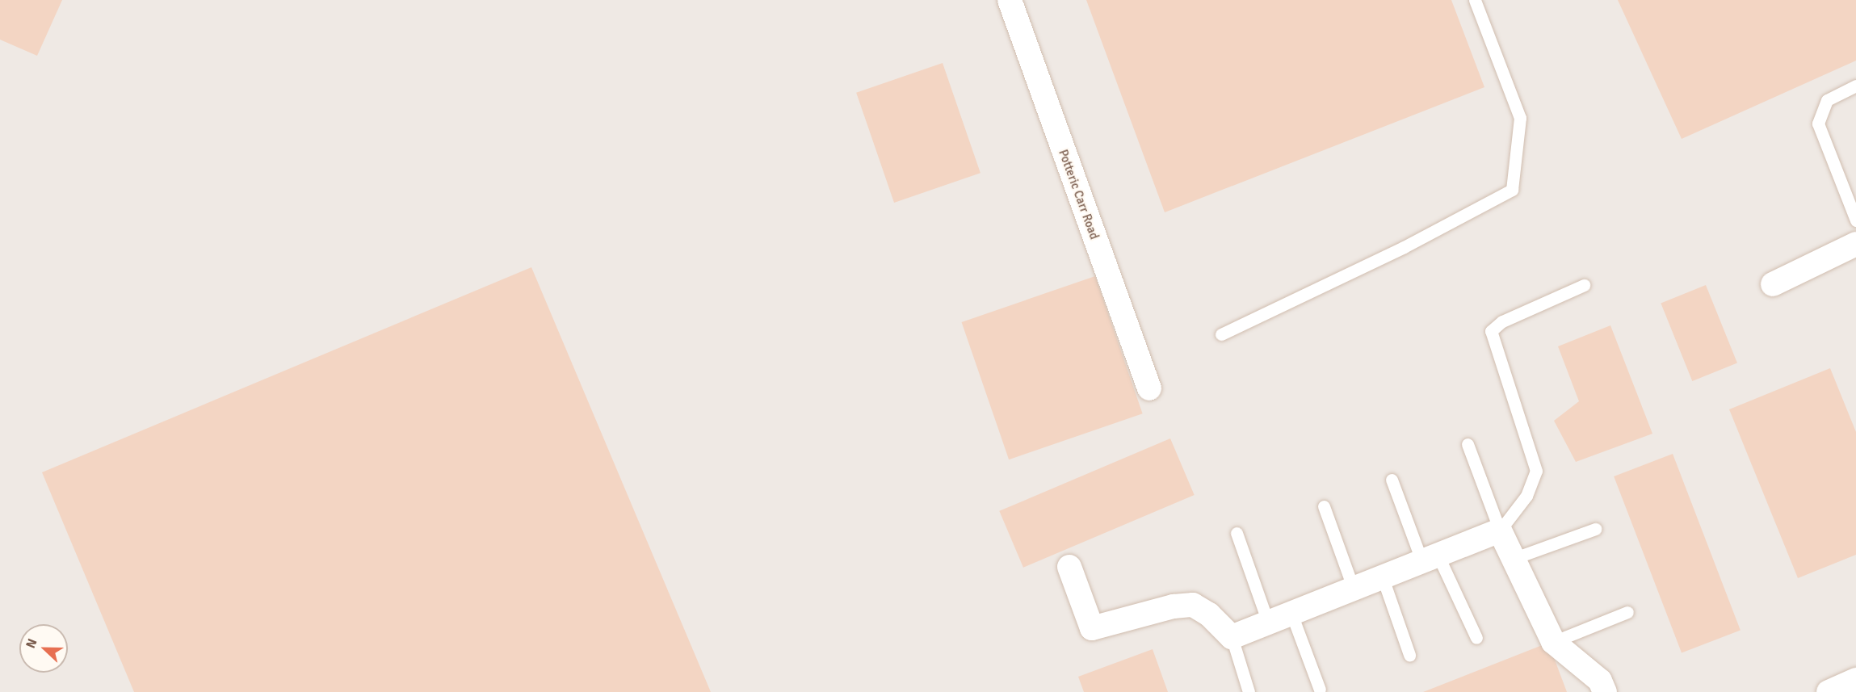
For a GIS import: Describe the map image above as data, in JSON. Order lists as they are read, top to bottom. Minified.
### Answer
{"streets":{"street":["Potteric Carr Road"]},"north":"left"}
